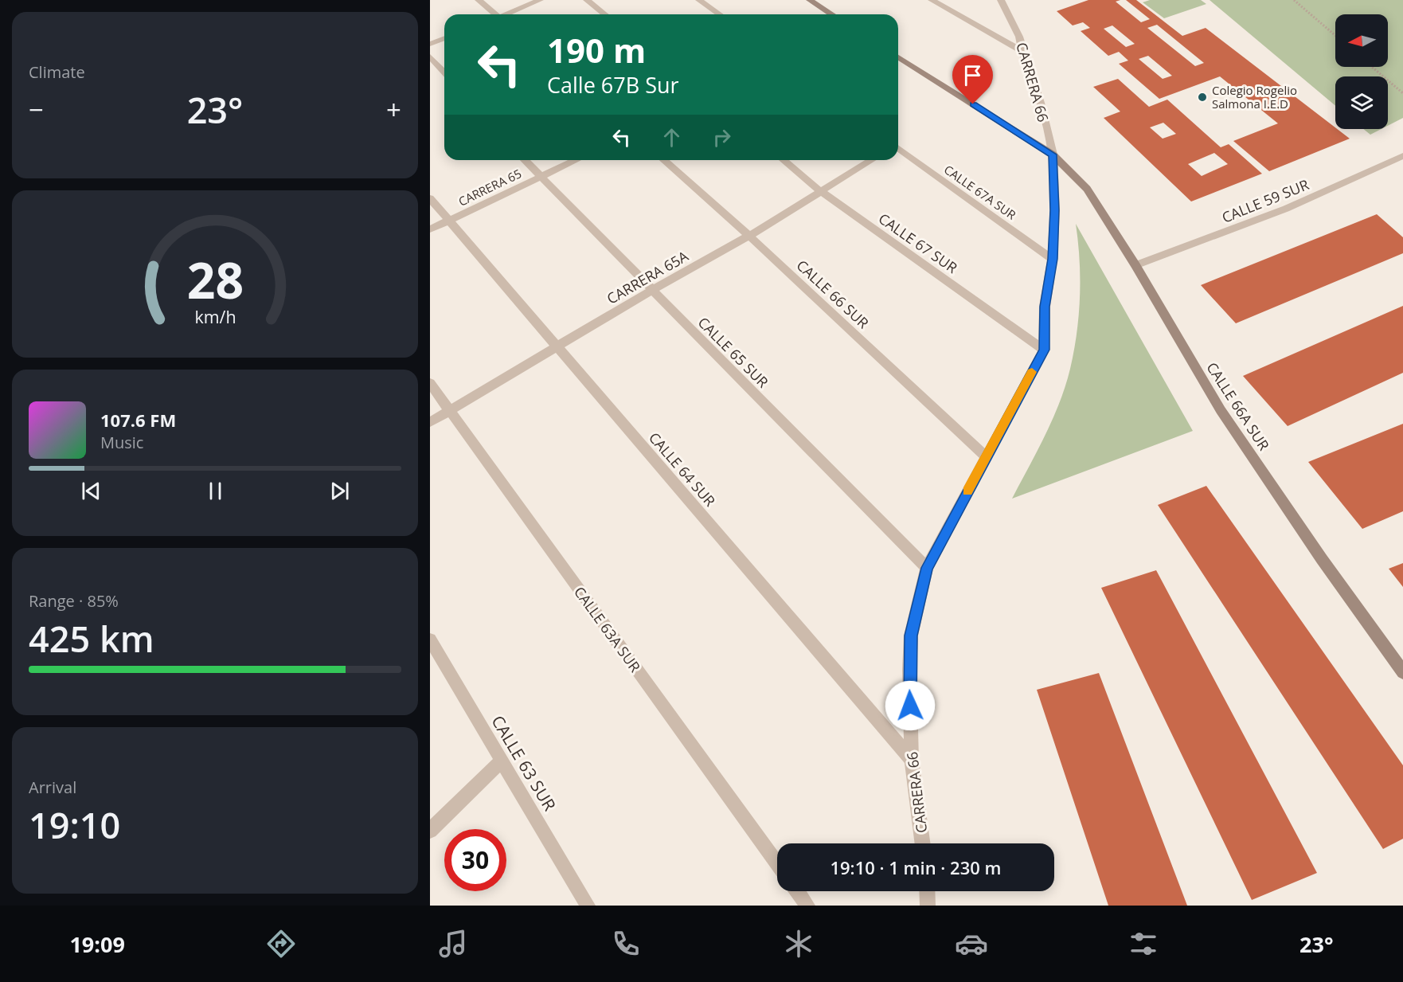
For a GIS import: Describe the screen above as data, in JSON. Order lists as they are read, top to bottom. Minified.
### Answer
{"streets":{"street":["CARRERA 66","CARRERA 65","CALLE 67A SUR","CALLE 59 SUR","CALLE 67 SUR","CARRERA 65A","CALLE 66 SUR","CALLE 65 SUR","CALLE 66A SUR","CALLE 64 SUR","CALLE 63A SUR","CALLE 63 SUR"]},"crossings":[["CARRERA 66","CALLE 67A SUR"],["CARRERA 66","CALLE 67 SUR"],["CARRERA 66","CALLE 66 SUR"],["CARRERA 66","CALLE 65 SUR"],["CARRERA 66","CALLE 66A SUR"],["CARRERA 66","CALLE 64 SUR"],["CARRERA 65","CALLE 65 SUR"],["CARRERA 65","CALLE 64 SUR"],["CALLE 59 SUR","CALLE 66A SUR"],["CALLE 67 SUR","CARRERA 65A"],["CARRERA 65A","CALLE 66 SUR"],["CARRERA 65A","CALLE 65 SUR"],["CARRERA 65A","CALLE 64 SUR"],["CARRERA 65A","CALLE 63A SUR"]],"places":["Colegio Rogelio Salmona I.E.D"],"north":"left","page":{"tile":["Climate",["Range · 85%","425 km"],["Arrival","19:10"]],"turn":["190 m","Calle 67B Sur"],"heat":["−","23°","+"],"song":["107.6 FM","Music"],"limit":"30","trip":"19:10 · 1 min · 230 m","tabs":["19:09","23°"],"gauge":["28","km/h"]}}
